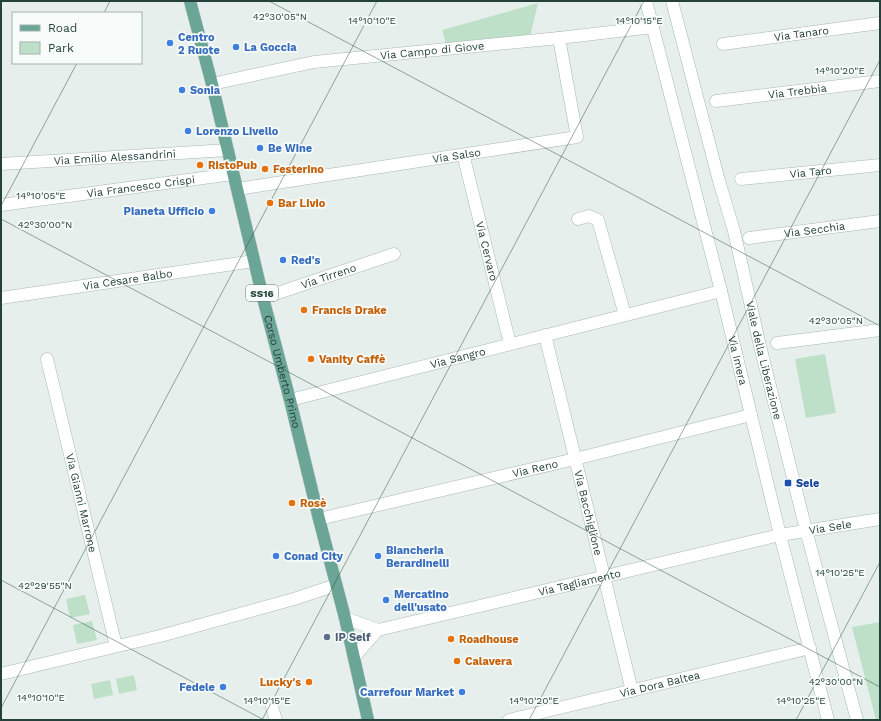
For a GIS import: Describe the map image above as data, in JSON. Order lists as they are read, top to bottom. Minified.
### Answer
{"streets":{"main road":["SS16","Corso Umberto Primo"],"street":["Via Tanaro","Via Campo di Giove","Via Trebbia","Via Salso","Via Emilio Alessandrini","Via Taro","Via Francesco Crispi","Via Secchia","Via Cervaro","Via Tirreno","Via Cesare Balbo","Via Sangro","Via Imera","Viale della Liberazione","Via Reno","Via Gianni Marrone","Via Bacchiglione","Via Sele","Via Tagliamento","Via Dora Baltea"]},"crossings":[["Via Campo di Giove","Via Salso"],["Via Campo di Giove","Via Imera"],["Via Campo di Giove","Corso Umberto Primo"],["Via Salso","Corso Umberto Primo"],["Via Emilio Alessandrini","Corso Umberto Primo"],["Via Francesco Crispi","Corso Umberto Primo"],["Via Cervaro","Via Sangro"],["Via Tirreno","Corso Umberto Primo"],["Via Cesare Balbo","Corso Umberto Primo"],["Via Sangro","Via Imera"],["Via Sangro","Corso Umberto Primo"],["Via Sangro","Via Bacchiglione"],["Via Imera","Via Reno"],["Via Imera","Via Sele"],["Via Imera","Via Tagliamento"],["Via Imera","Via Dora Baltea"],["Viale della Liberazione","Via Sele"],["Corso Umberto Primo","Via Reno"],["Via Reno","Via Bacchiglione"],["Via Bacchiglione","Via Tagliamento"],["Via Bacchiglione","Via Dora Baltea"],["Via Sele","Via Tagliamento"]],"places":{"other":["Centro 2 Ruote","La Goccia","Sonia","Lorenzo Livello","Be Wine","RistoPub","Festerino","Bar Livio","Pianeta Ufficio","Red's","Francis Drake","Vanity Caffè","Rosè","Conad City","Biancheria Berardinelli","Mercatino dell'usato","IP Self","Roadhouse","Calavera","Lucky's","Fedele","Carrefour Market"],"transit":["Sele"]},"legend":["Road","Park"],"coordinates":["42°30'05\"N","14°10'10\"E","14°10'15\"E","14°10'20\"E","14°10'05\"E","42°30'00\"N","14°10'25\"E","42°29'55\"N"]}
